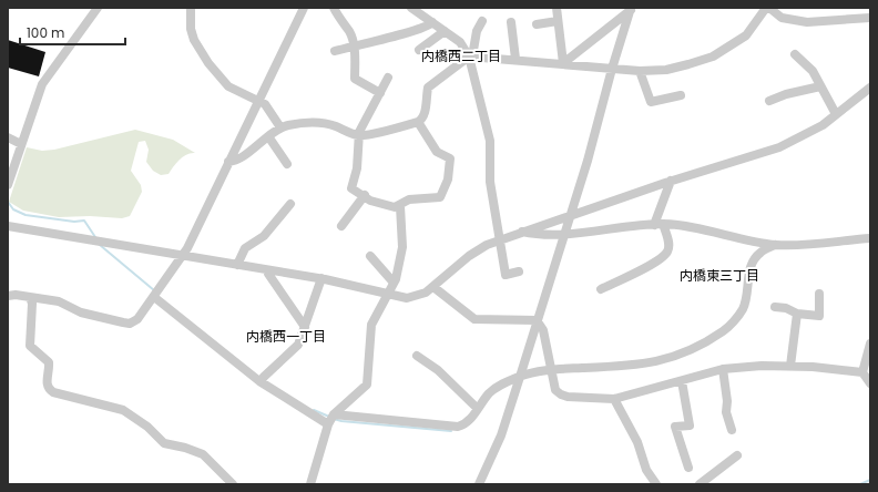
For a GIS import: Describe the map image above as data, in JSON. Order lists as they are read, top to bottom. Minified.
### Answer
{"districts":["内橋西二丁目","内橋東三丁目","内橋西一丁目"],"scale_bar":"100 m"}
